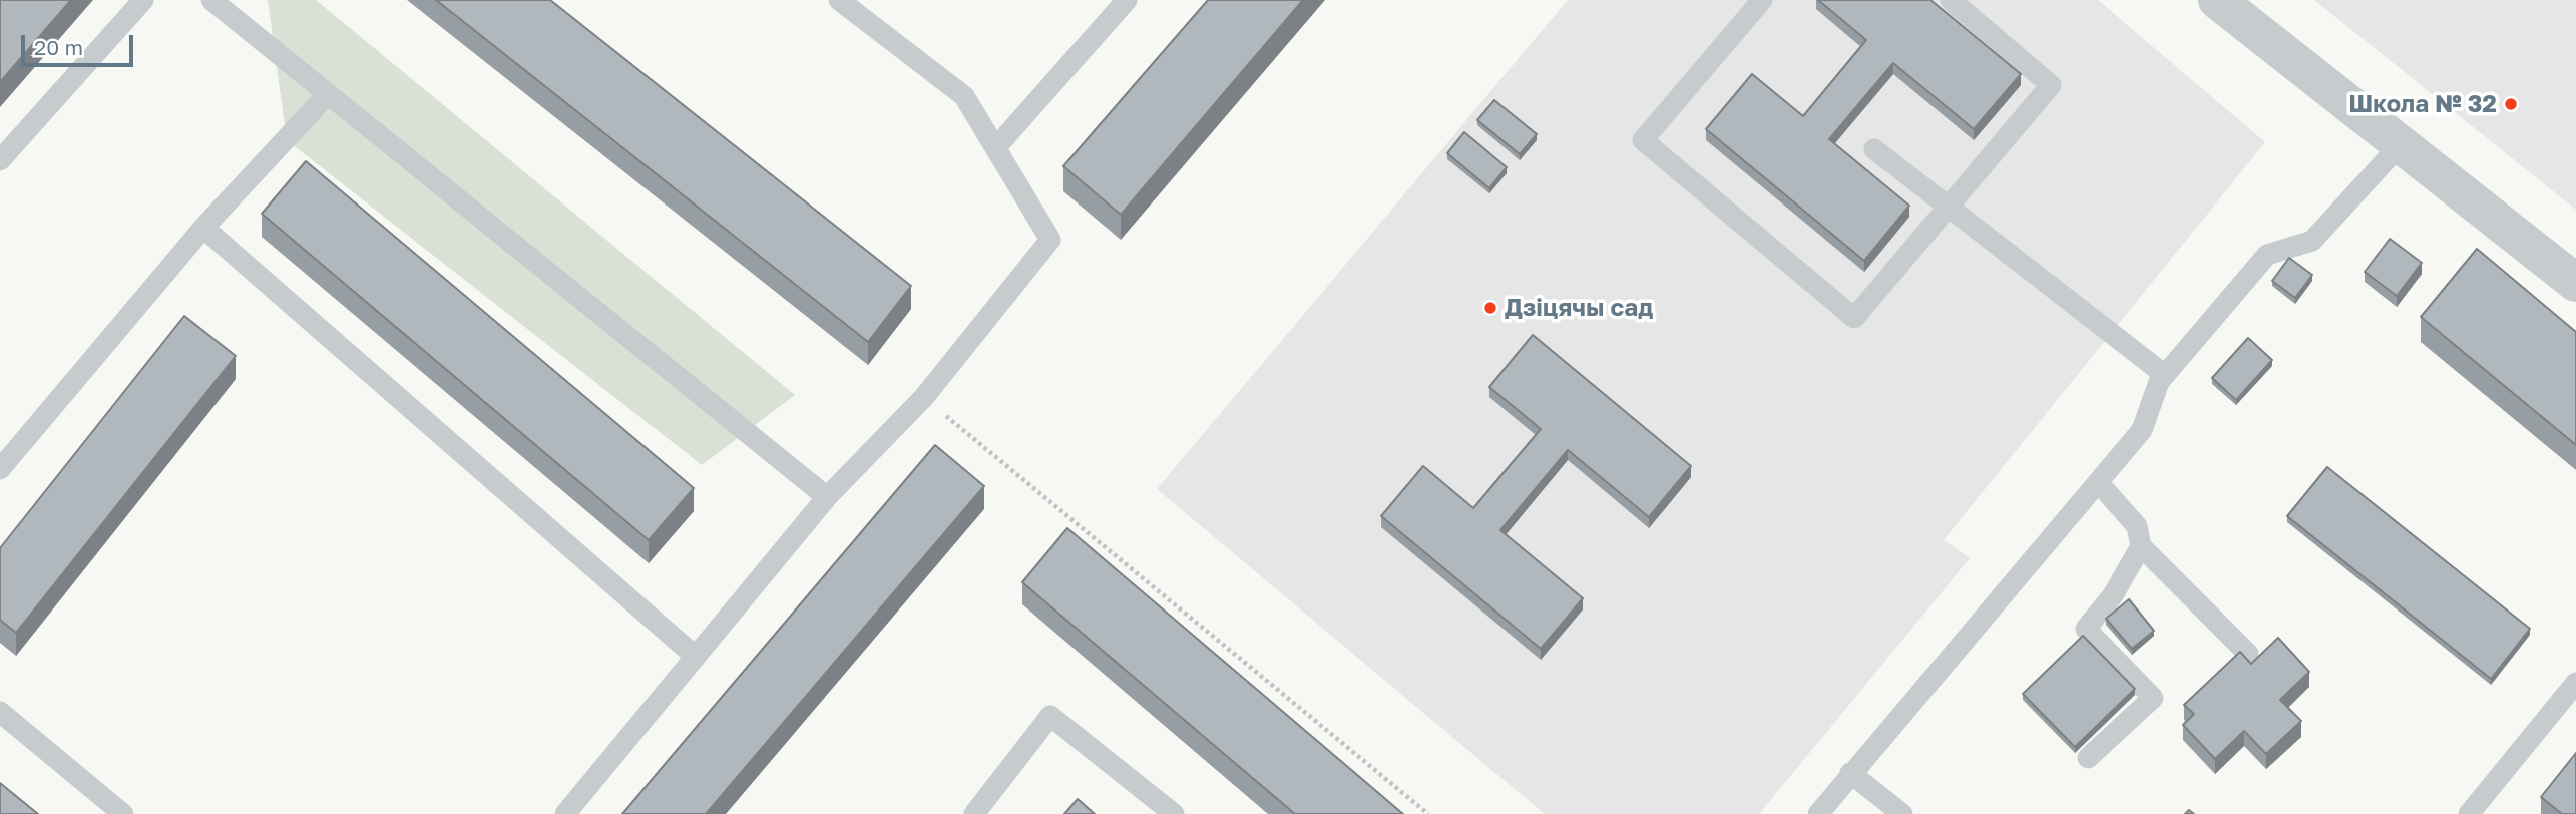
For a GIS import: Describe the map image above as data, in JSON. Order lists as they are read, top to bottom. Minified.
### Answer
{"places":["Школа № 32","Дзіцячы сад"],"scale_bar":"20 m"}
